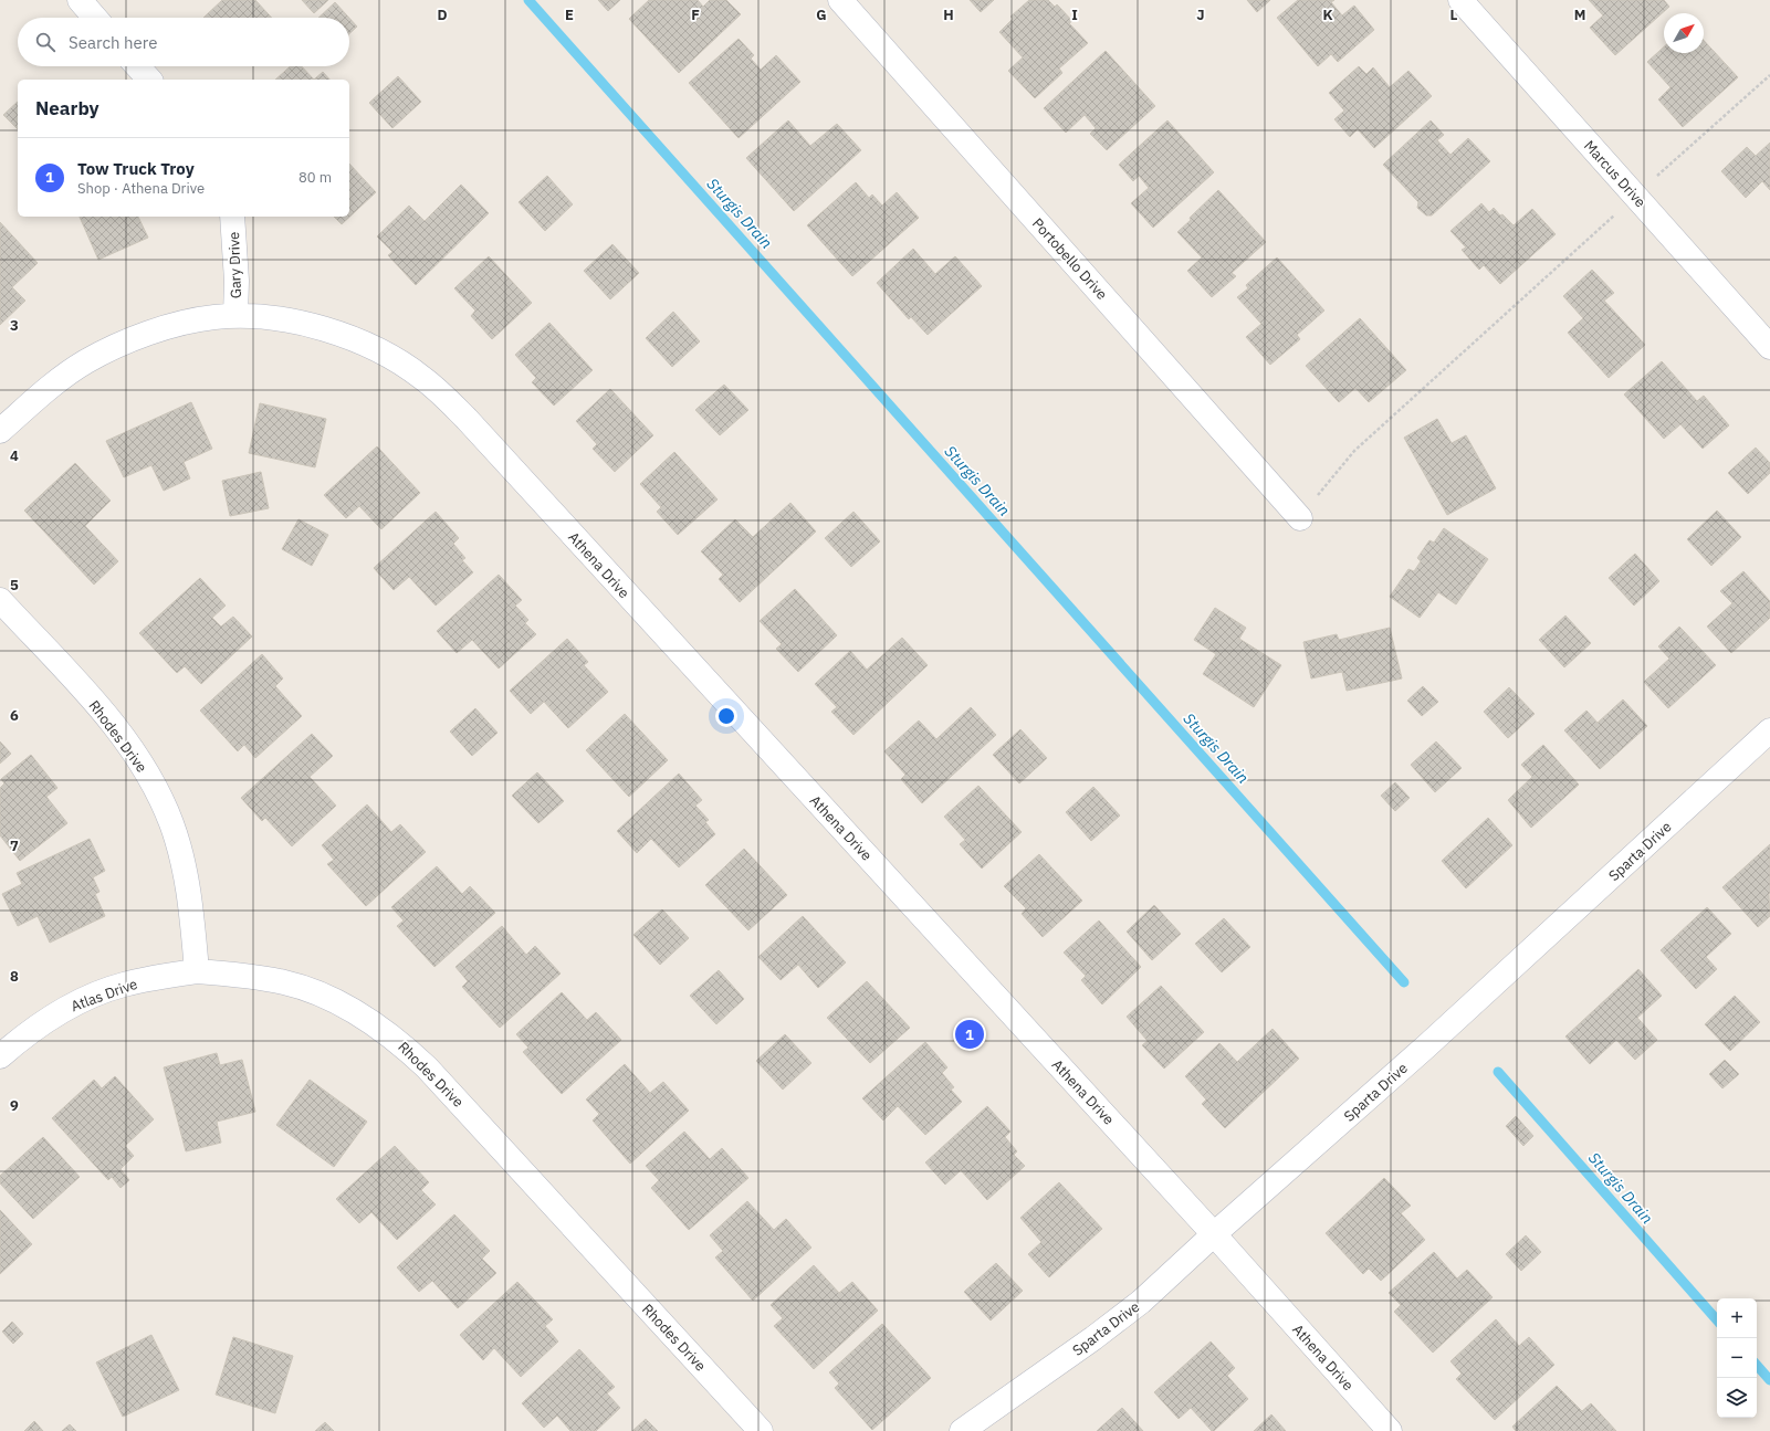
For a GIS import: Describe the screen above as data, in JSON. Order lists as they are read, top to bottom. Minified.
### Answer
{"streets":{"street":["Marcus Drive","Portobello Drive","Gary Drive","Athena Drive","Rhodes Drive","Sparta Drive","Atlas Drive"]},"crossings":[["Gary Drive","Athena Drive"],["Athena Drive","Sparta Drive"],["Rhodes Drive","Atlas Drive"]],"water":["Sturgis Drain"],"north":"top right","page":{"search":"Search here","heading":"Nearby","list":[{"mark":"1","name":"Tow Truck Troy","note":"Shop · Athena Drive","value":"80 m"}],"pins":"1","map_buttons":["+","−"]},"grid":{"columns":["D","E","F","G","H","I","J","K","L","M"],"rows":["3","4","5","6","7","8","9"]}}
